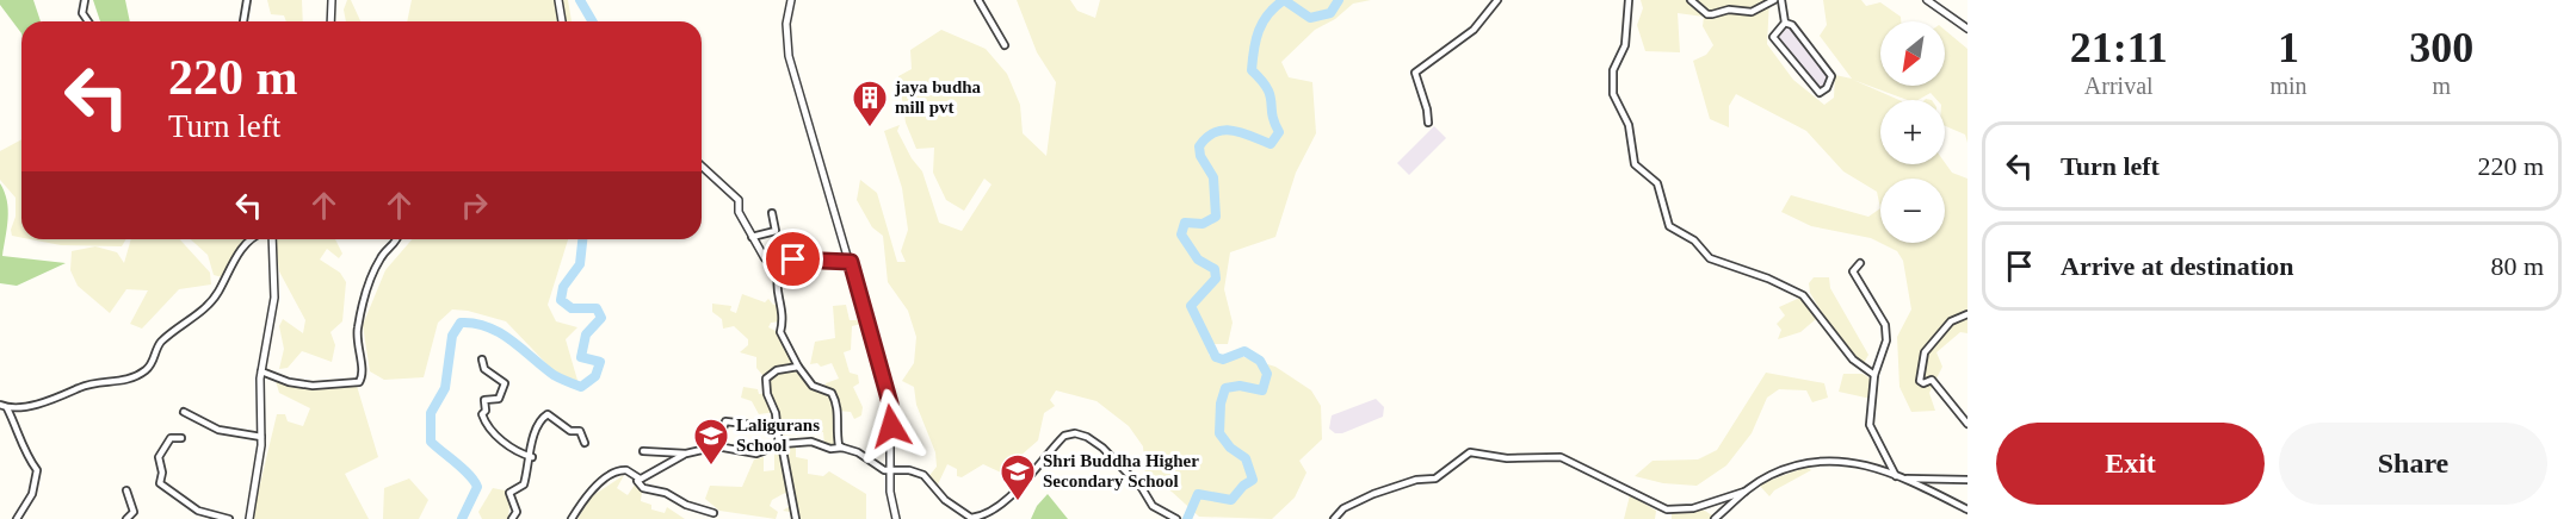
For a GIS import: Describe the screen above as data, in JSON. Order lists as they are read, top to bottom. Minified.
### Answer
{"places":{"building":["jaya budha mill pvt"],"school or university":["Laligurans School","Shri Buddha Higher Secondary School"]},"north":"bottom left","page":{"eta":["21:11","Arrival","1","min","300","m"],"map_buttons":["+","−"],"turn":["220 m","Turn left"],"list":[{"name":"Turn left","value":"220 m"},{"name":"Arrive at destination","value":"80 m"}],"buttons":["Exit","Share"]}}
